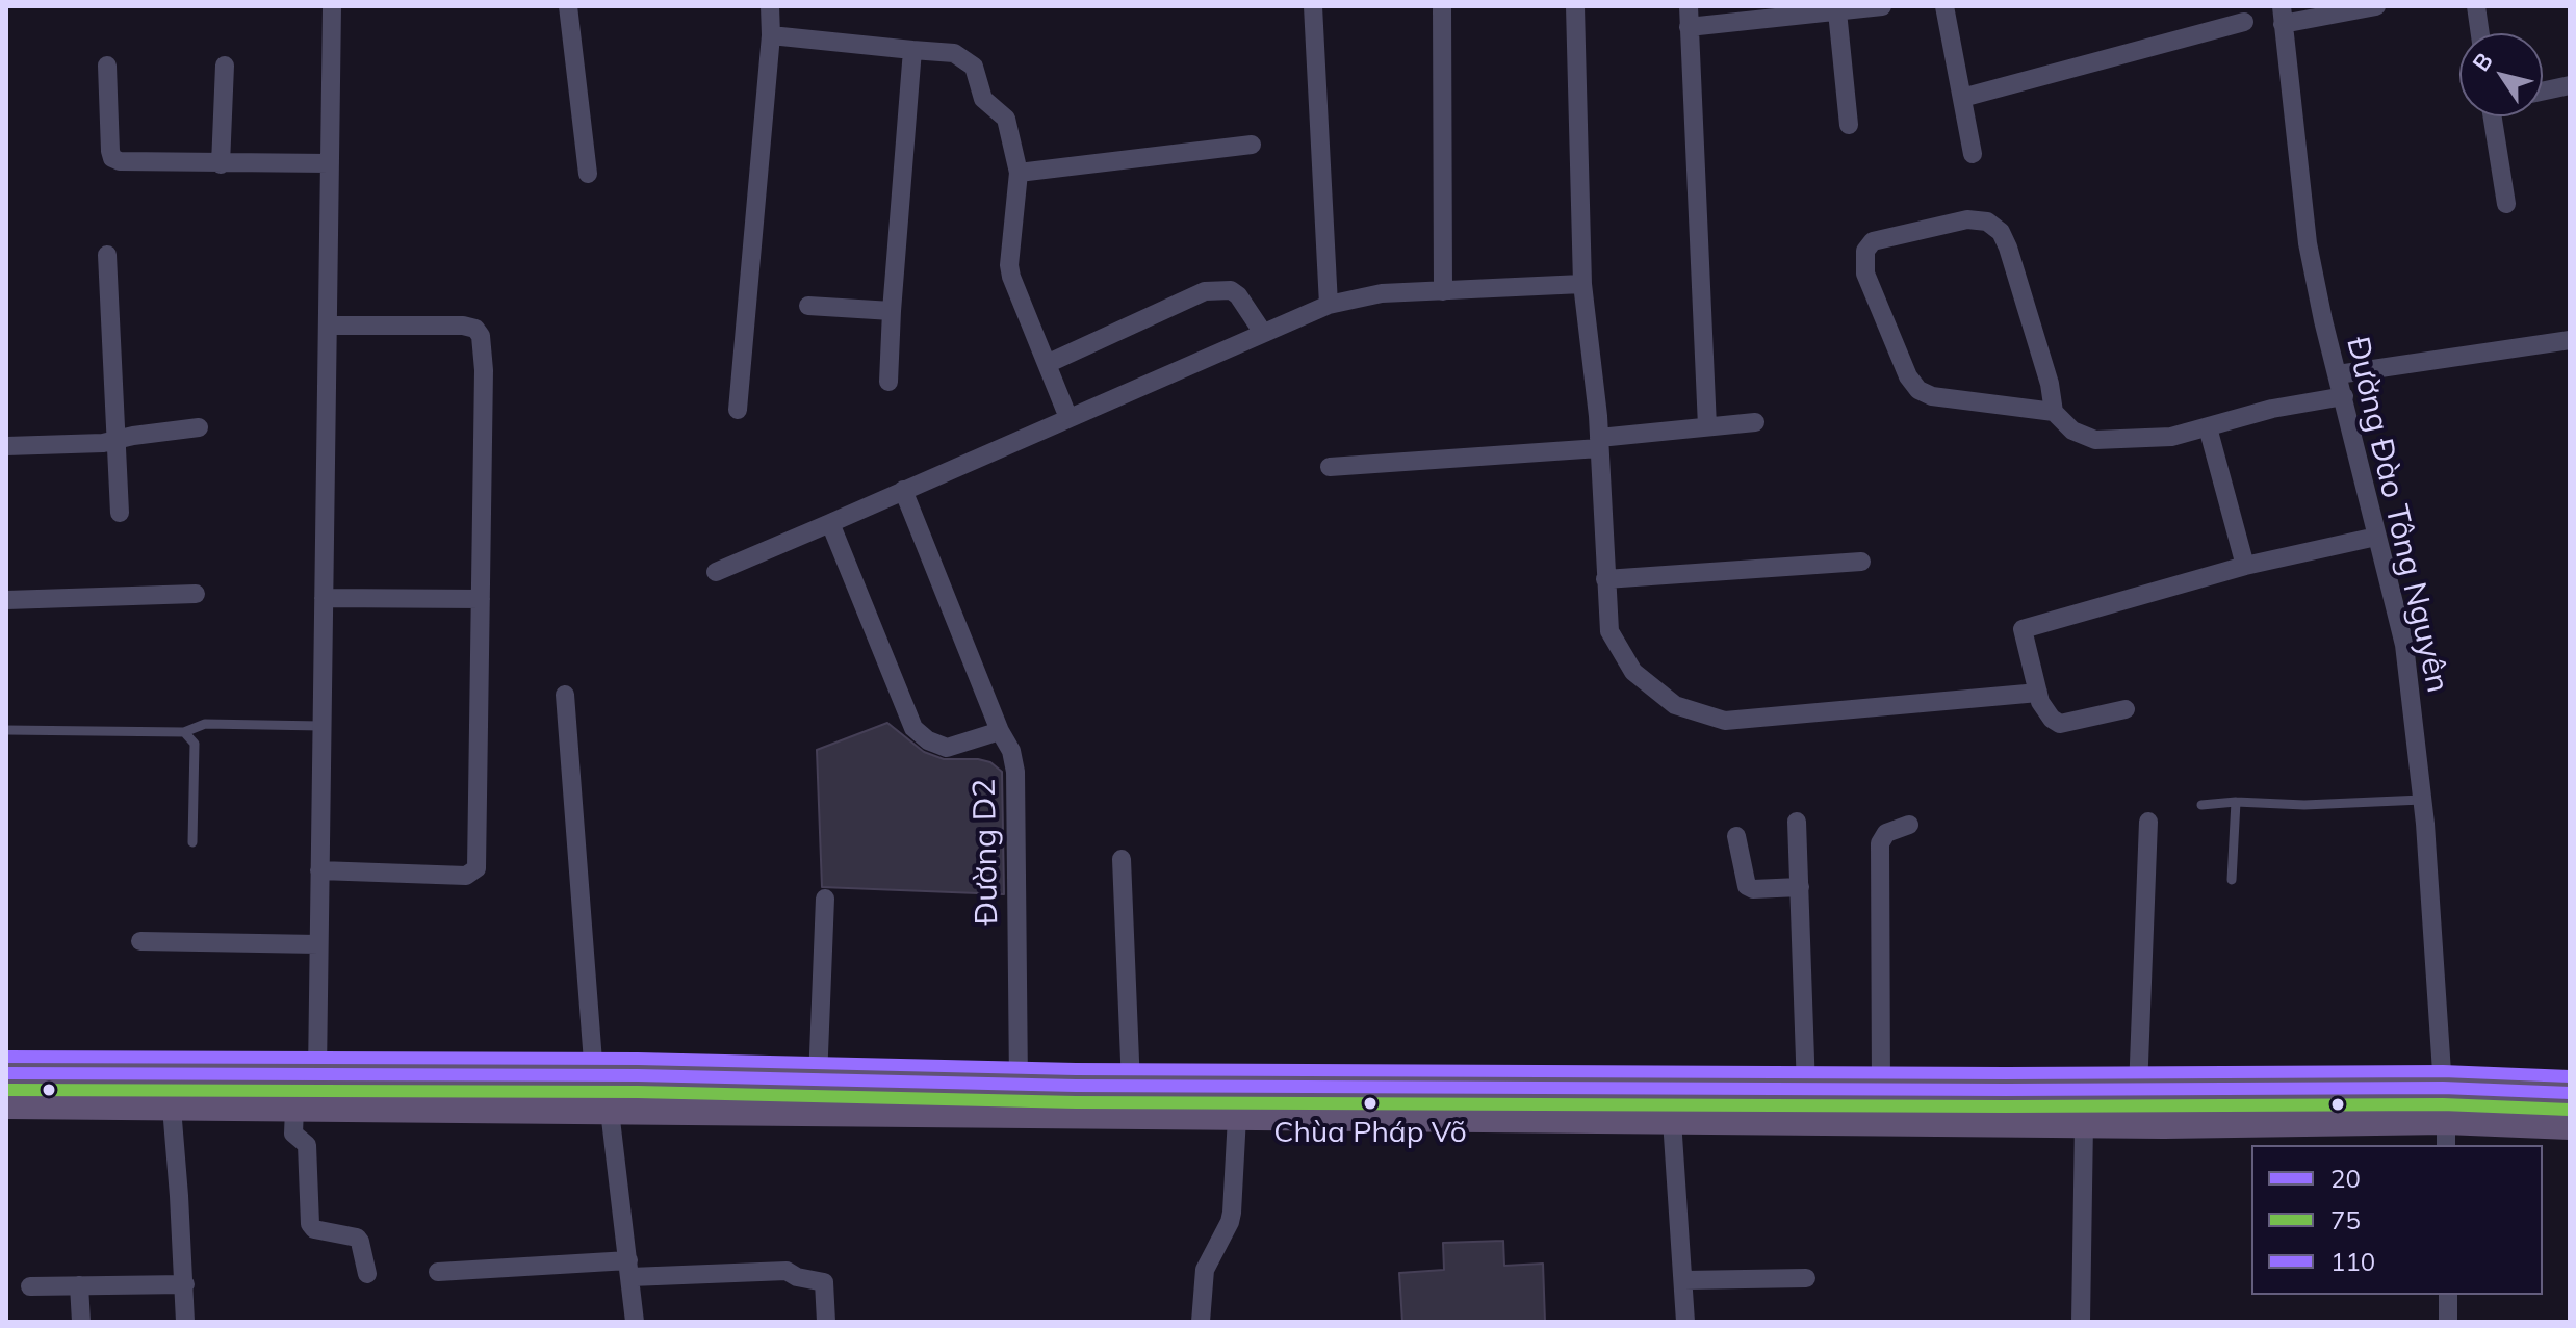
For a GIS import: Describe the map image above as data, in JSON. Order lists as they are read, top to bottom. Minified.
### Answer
{"streets":{"street":["Đường Đào Tông Nguyên","Đường D2"]},"places":["Chùa Pháp Võ"],"lines":["transit line 110","transit line 20","transit line 75"],"legend":["20","75","110"],"north":"top left"}
